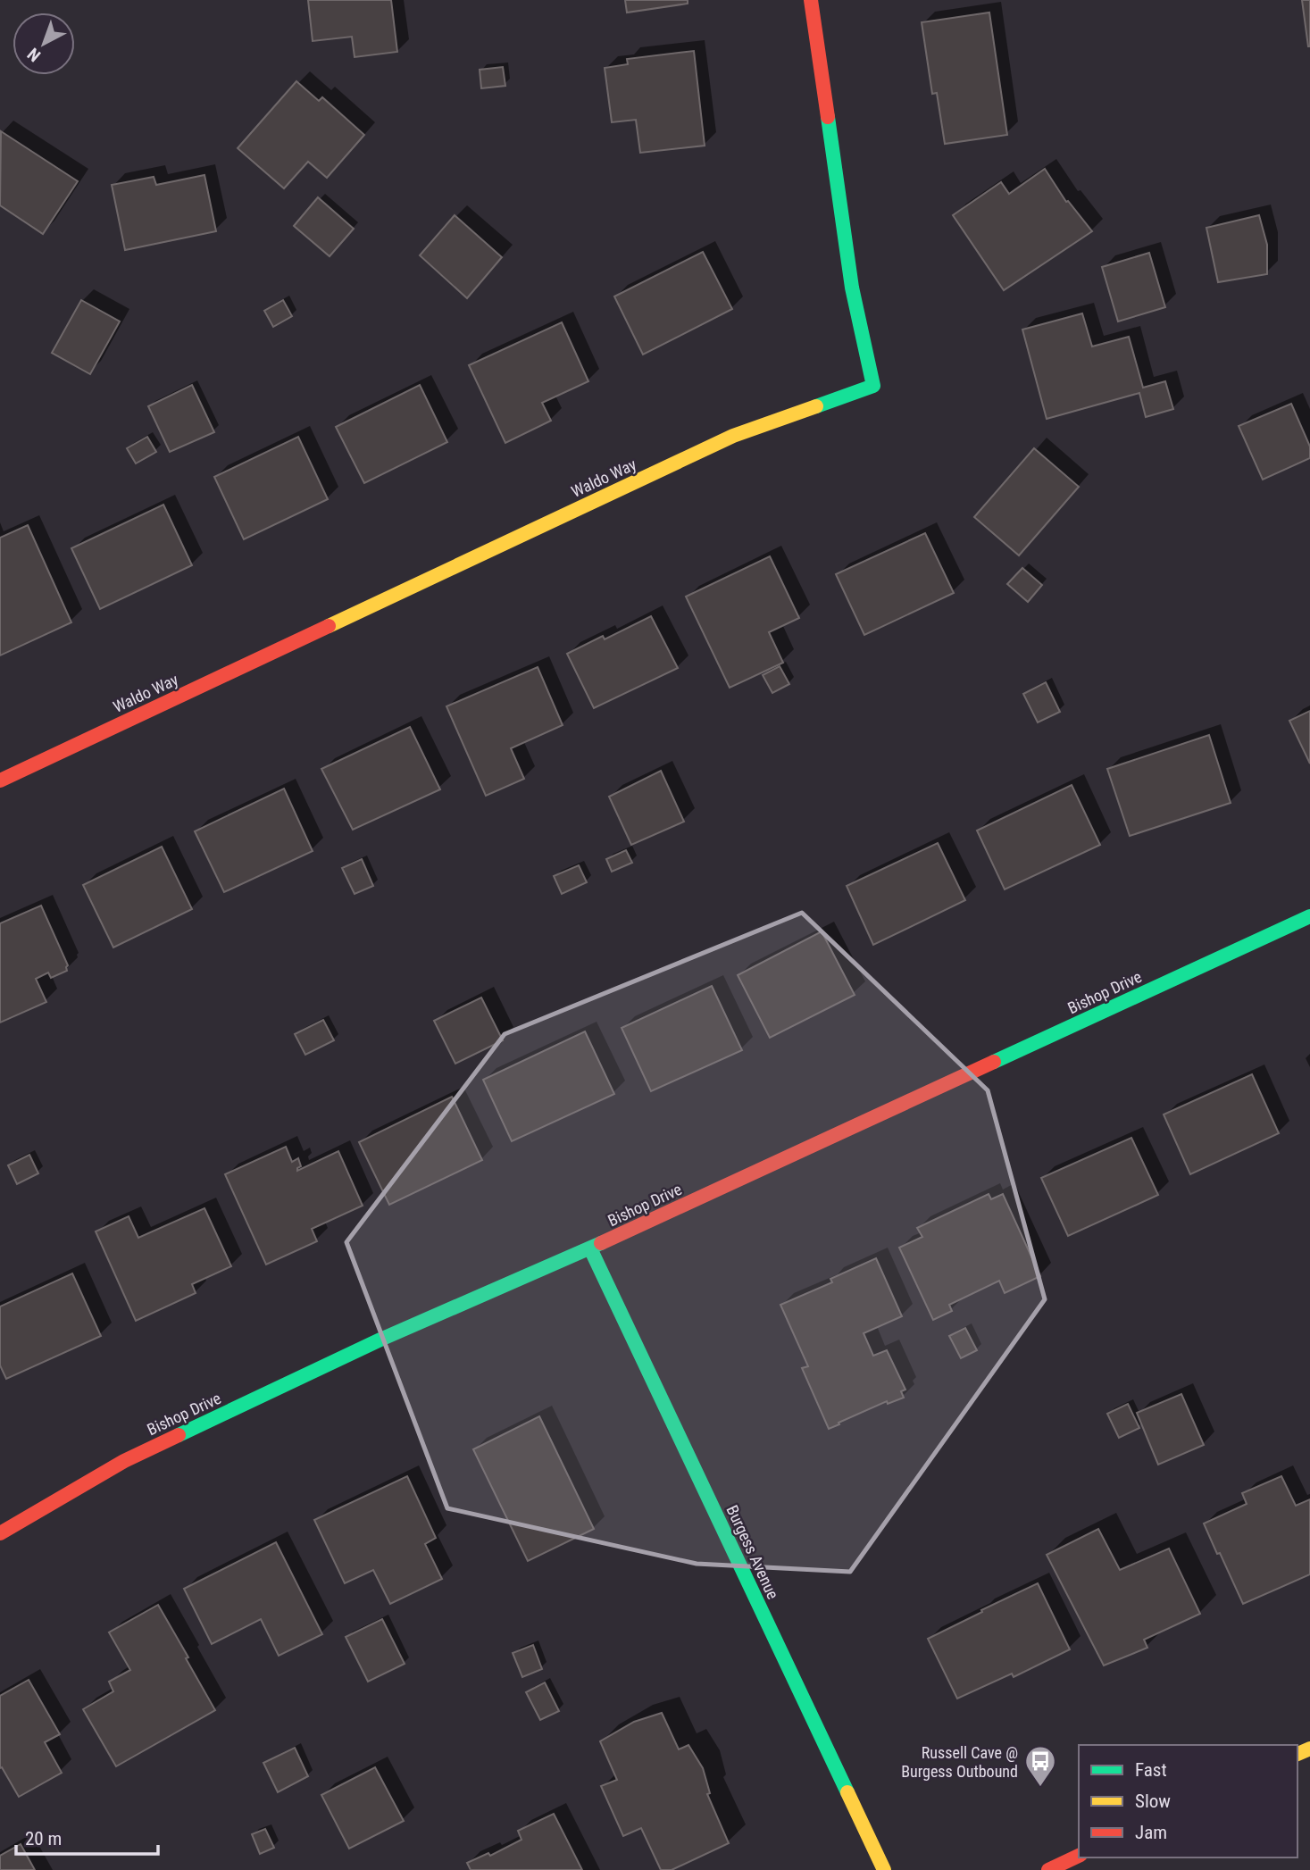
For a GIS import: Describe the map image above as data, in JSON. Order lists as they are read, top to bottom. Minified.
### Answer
{"streets":{"street":["Waldo Way","Bishop Drive","Burgess Avenue"]},"crossings":[["Bishop Drive","Burgess Avenue"]],"places":{"bus stop":["Russell Cave @ Burgess Outbound"]},"legend":["Fast","Slow","Jam"],"scale_bar":"20 m","north":"bottom left"}
